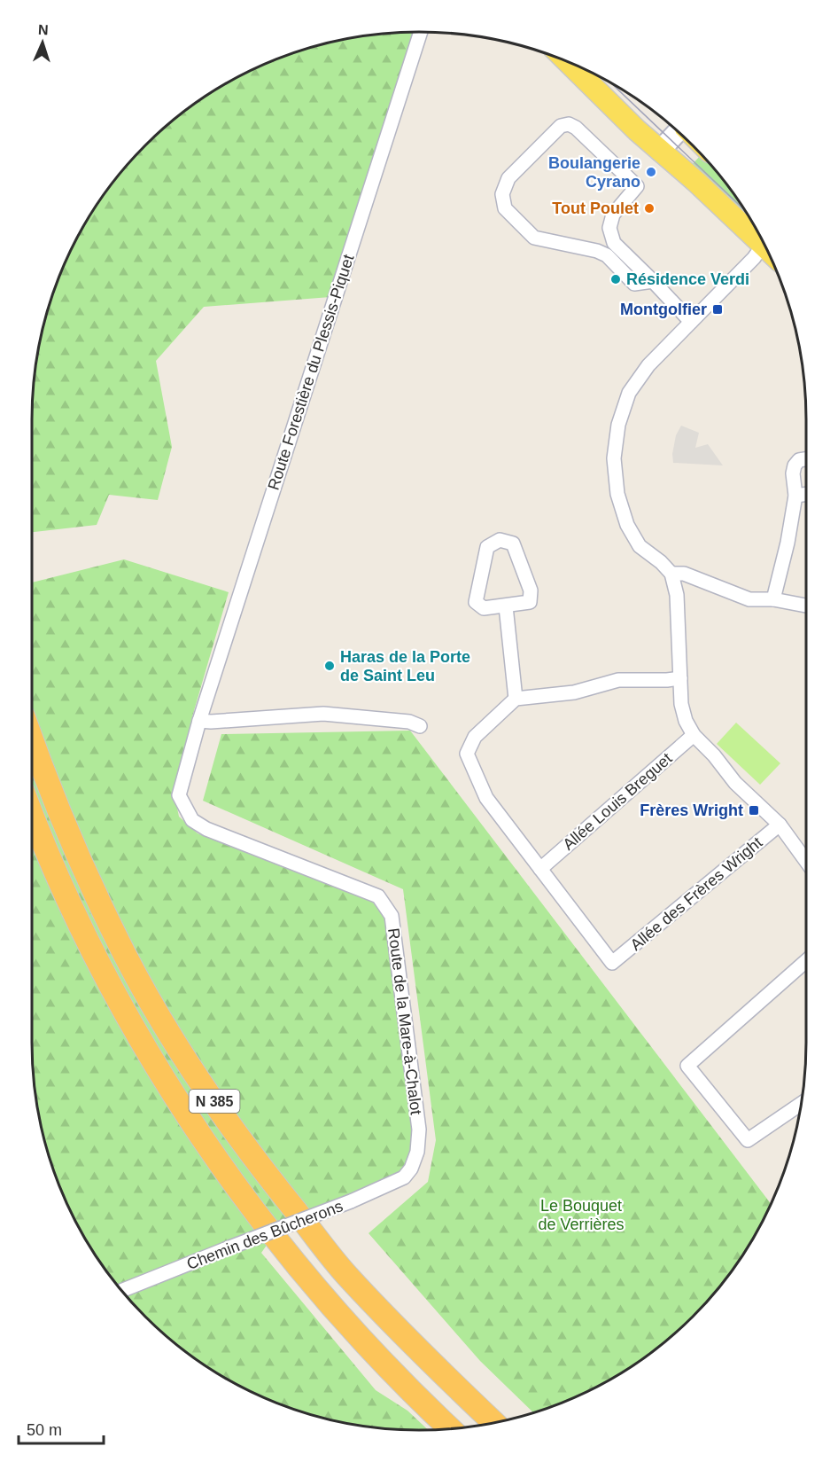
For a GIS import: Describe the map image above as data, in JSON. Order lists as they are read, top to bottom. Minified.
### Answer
{"streets":{"highway":["N 385"],"street":["Route Forestière du Plessis-Piquet","Allée Louis Breguet","Allée des Frères Wright","Route de la Mare-à-Chalot","Chemin des Bûcherons"]},"crossings":[["Route Forestière du Plessis-Piquet","Route de la Mare-à-Chalot"],["Allée Louis Breguet","Allée des Frères Wright"],["Route de la Mare-à-Chalot","Chemin des Bûcherons"]],"parks":["Le Bouquet de Verrières"],"places":{"other":["Boulangerie Cyrano","Tout Poulet","Résidence Verdi","Haras de la Porte de Saint Leu"],"transit":["Montgolfier","Frères Wright"]},"scale_bar":"50 m","north":"top"}
